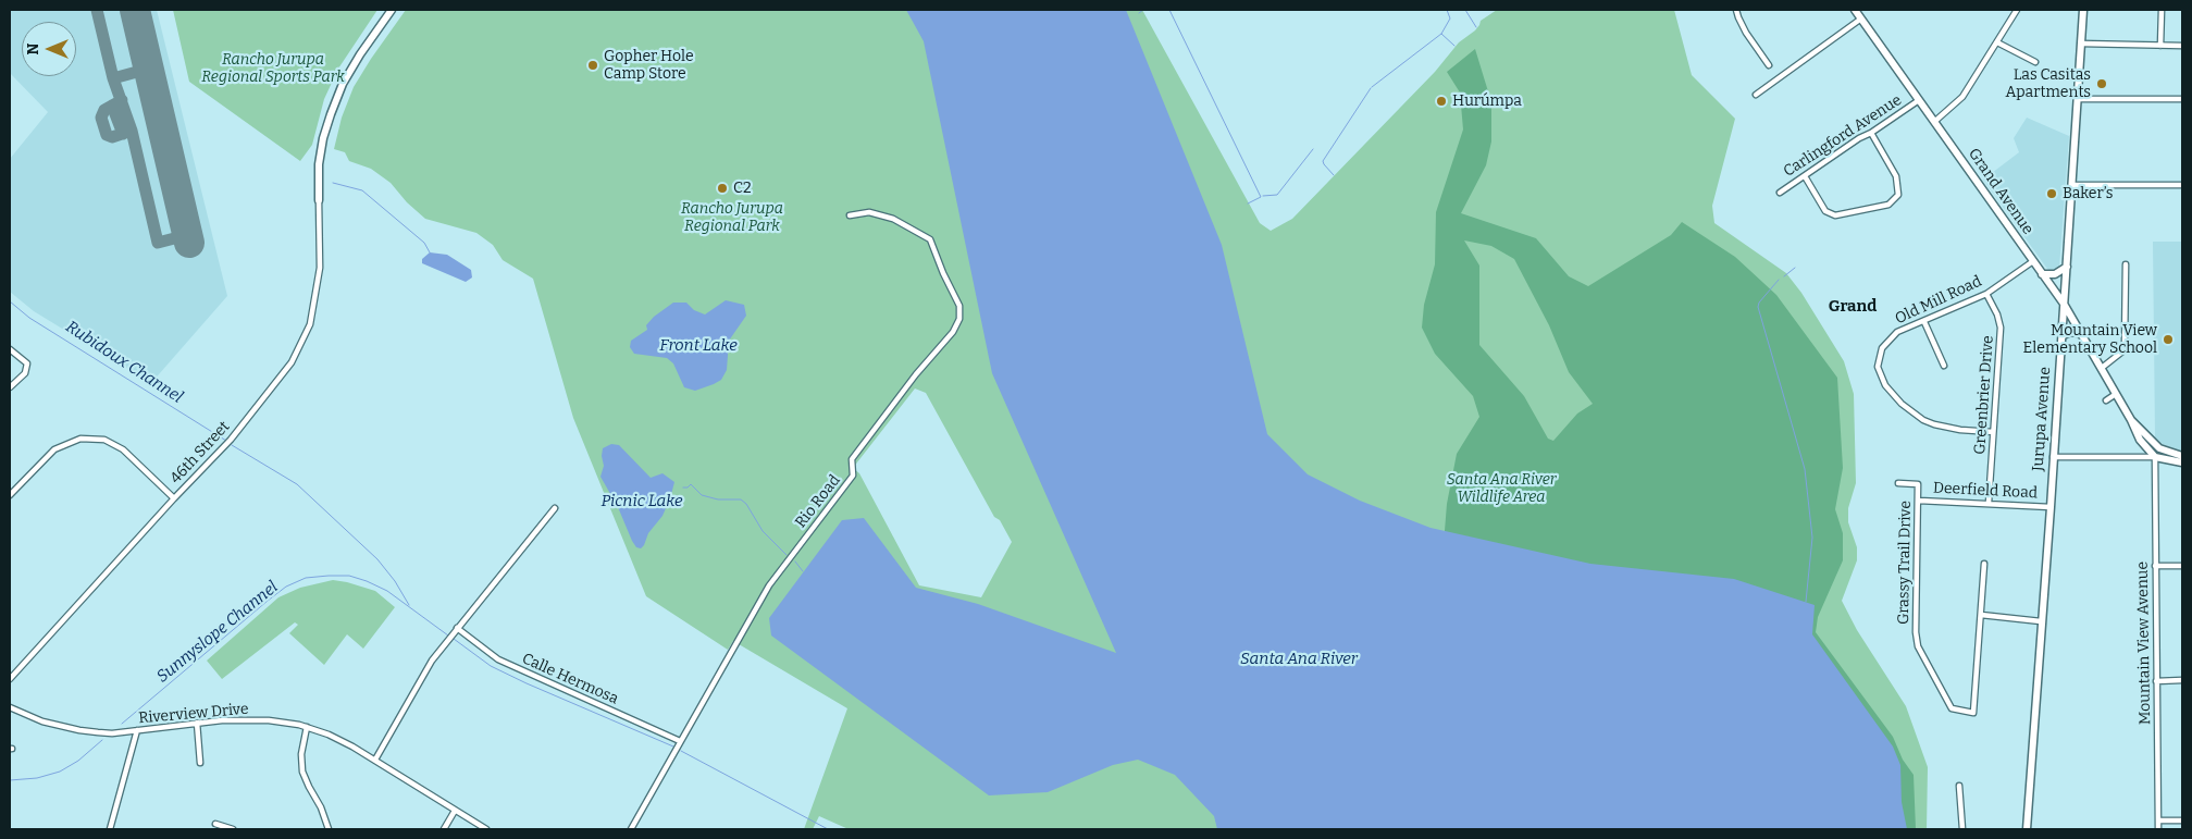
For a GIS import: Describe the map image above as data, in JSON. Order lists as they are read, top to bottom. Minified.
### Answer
{"streets":{"main road":["Grand Avenue","Jurupa Avenue"],"street":["Carlingford Avenue","Old Mill Road","Greenbrier Drive","46th Street","Deerfield Road","Rio Road","Grassy Trail Drive","Mountain View Avenue","Calle Hermosa","Riverview Drive"]},"crossings":[["Carlingford Avenue","Grand Avenue"],["Grand Avenue","Old Mill Road"],["Grand Avenue","Jurupa Avenue"],["Grand Avenue","Mountain View Avenue"],["Old Mill Road","Greenbrier Drive"],["Greenbrier Drive","Deerfield Road"],["Jurupa Avenue","Deerfield Road"],["Deerfield Road","Grassy Trail Drive"],["Rio Road","Calle Hermosa"]],"districts":["Grand"],"water":["Front Lake","Rubidoux Channel","Picnic Lake","Sunnyslope Channel","Santa Ana River"],"parks":["Rancho Jurupa Regional Sports Park","Rancho Jurupa Regional Park","Santa Ana River Wildlife Area"],"places":["Gopher Hole Camp Store","Las Casitas Apartments","Hurúmpa","C2","Baker’s","Mountain View Elementary School"],"north":"left"}
